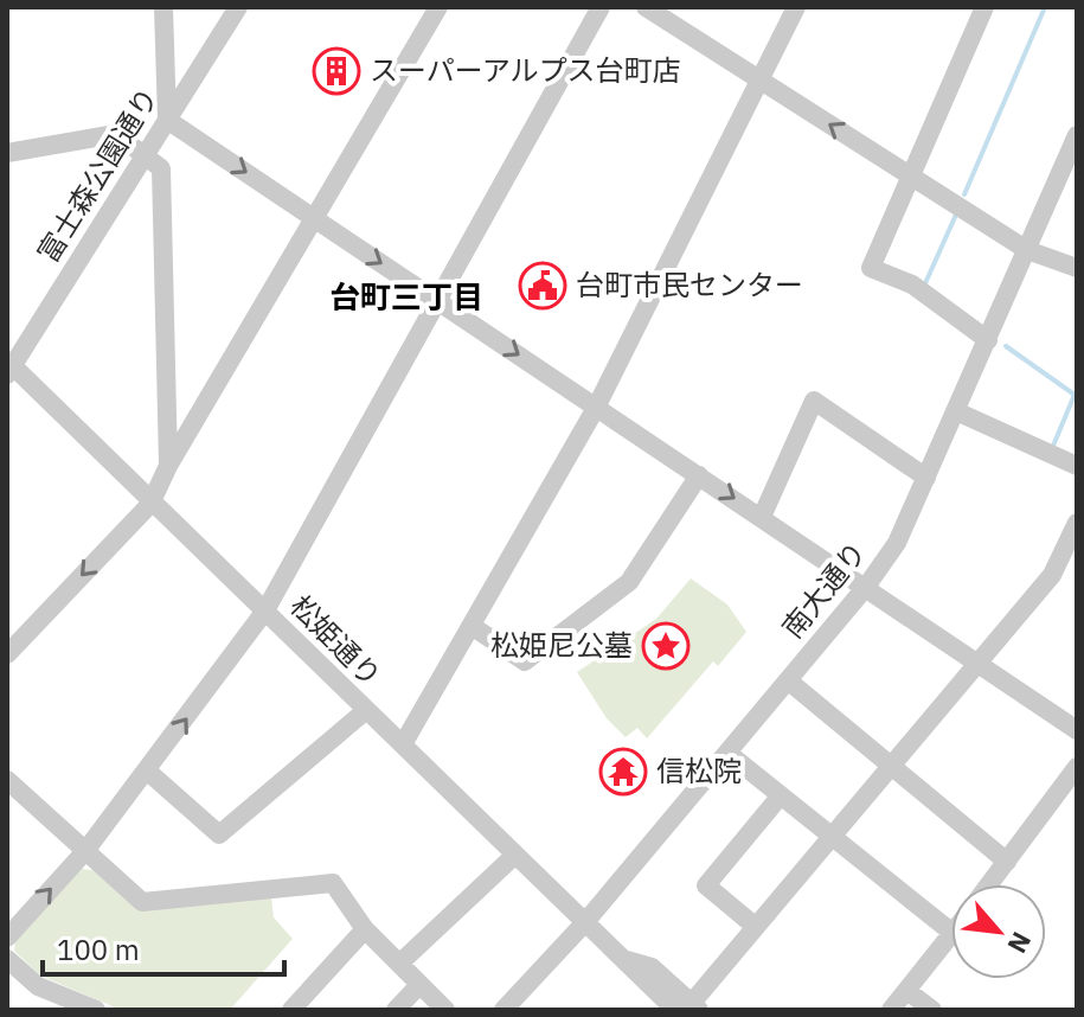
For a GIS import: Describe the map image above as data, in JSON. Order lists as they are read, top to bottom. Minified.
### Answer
{"streets":{"street":["富士森公園通り","南大通り","松姫通り"]},"crossings":[["富士森公園通り","松姫通り"],["南大通り","松姫通り"]],"districts":["台町三丁目"],"places":{"building":["スーパーアルプス台町店"],"public building":["台町市民センター"],"place":["松姫尼公墓"],"temple":["信松院"]},"scale_bar":"100 m","north":"bottom right"}
